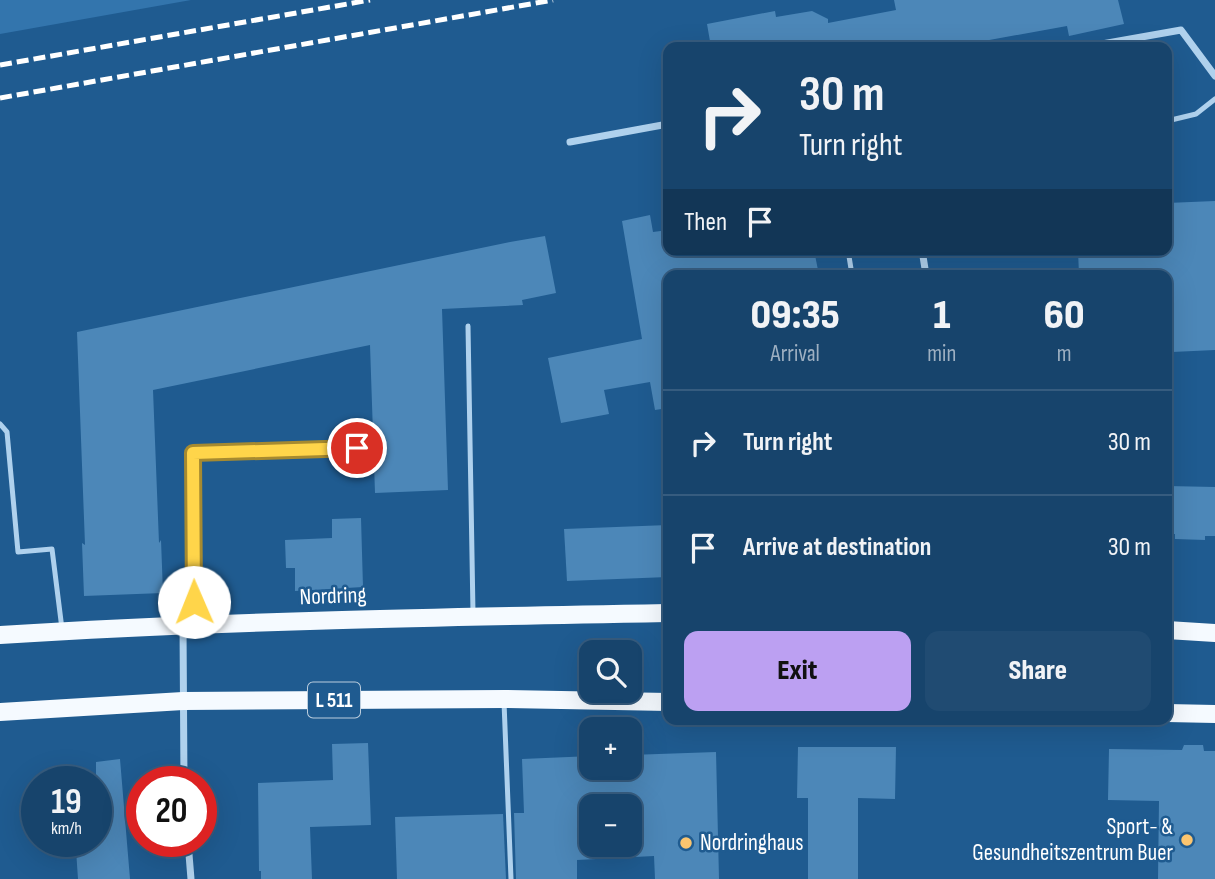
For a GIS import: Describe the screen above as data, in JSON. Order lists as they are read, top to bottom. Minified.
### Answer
{"streets":{"main road":["Nordring","L 511"]},"places":["Sport- & Gesundheitszentrum Buer","Nordringhaus"],"page":{"turn":["30 m","Turn right"],"then":"Then","eta":["09:35","Arrival","1","min","60","m"],"list":[{"name":"Turn right","value":"30 m"},{"name":"Arrive at destination","value":"30 m"}],"buttons":["Exit","Share"],"map_buttons":["+","−"],"speed":"19 km/h","limit":"20"}}
